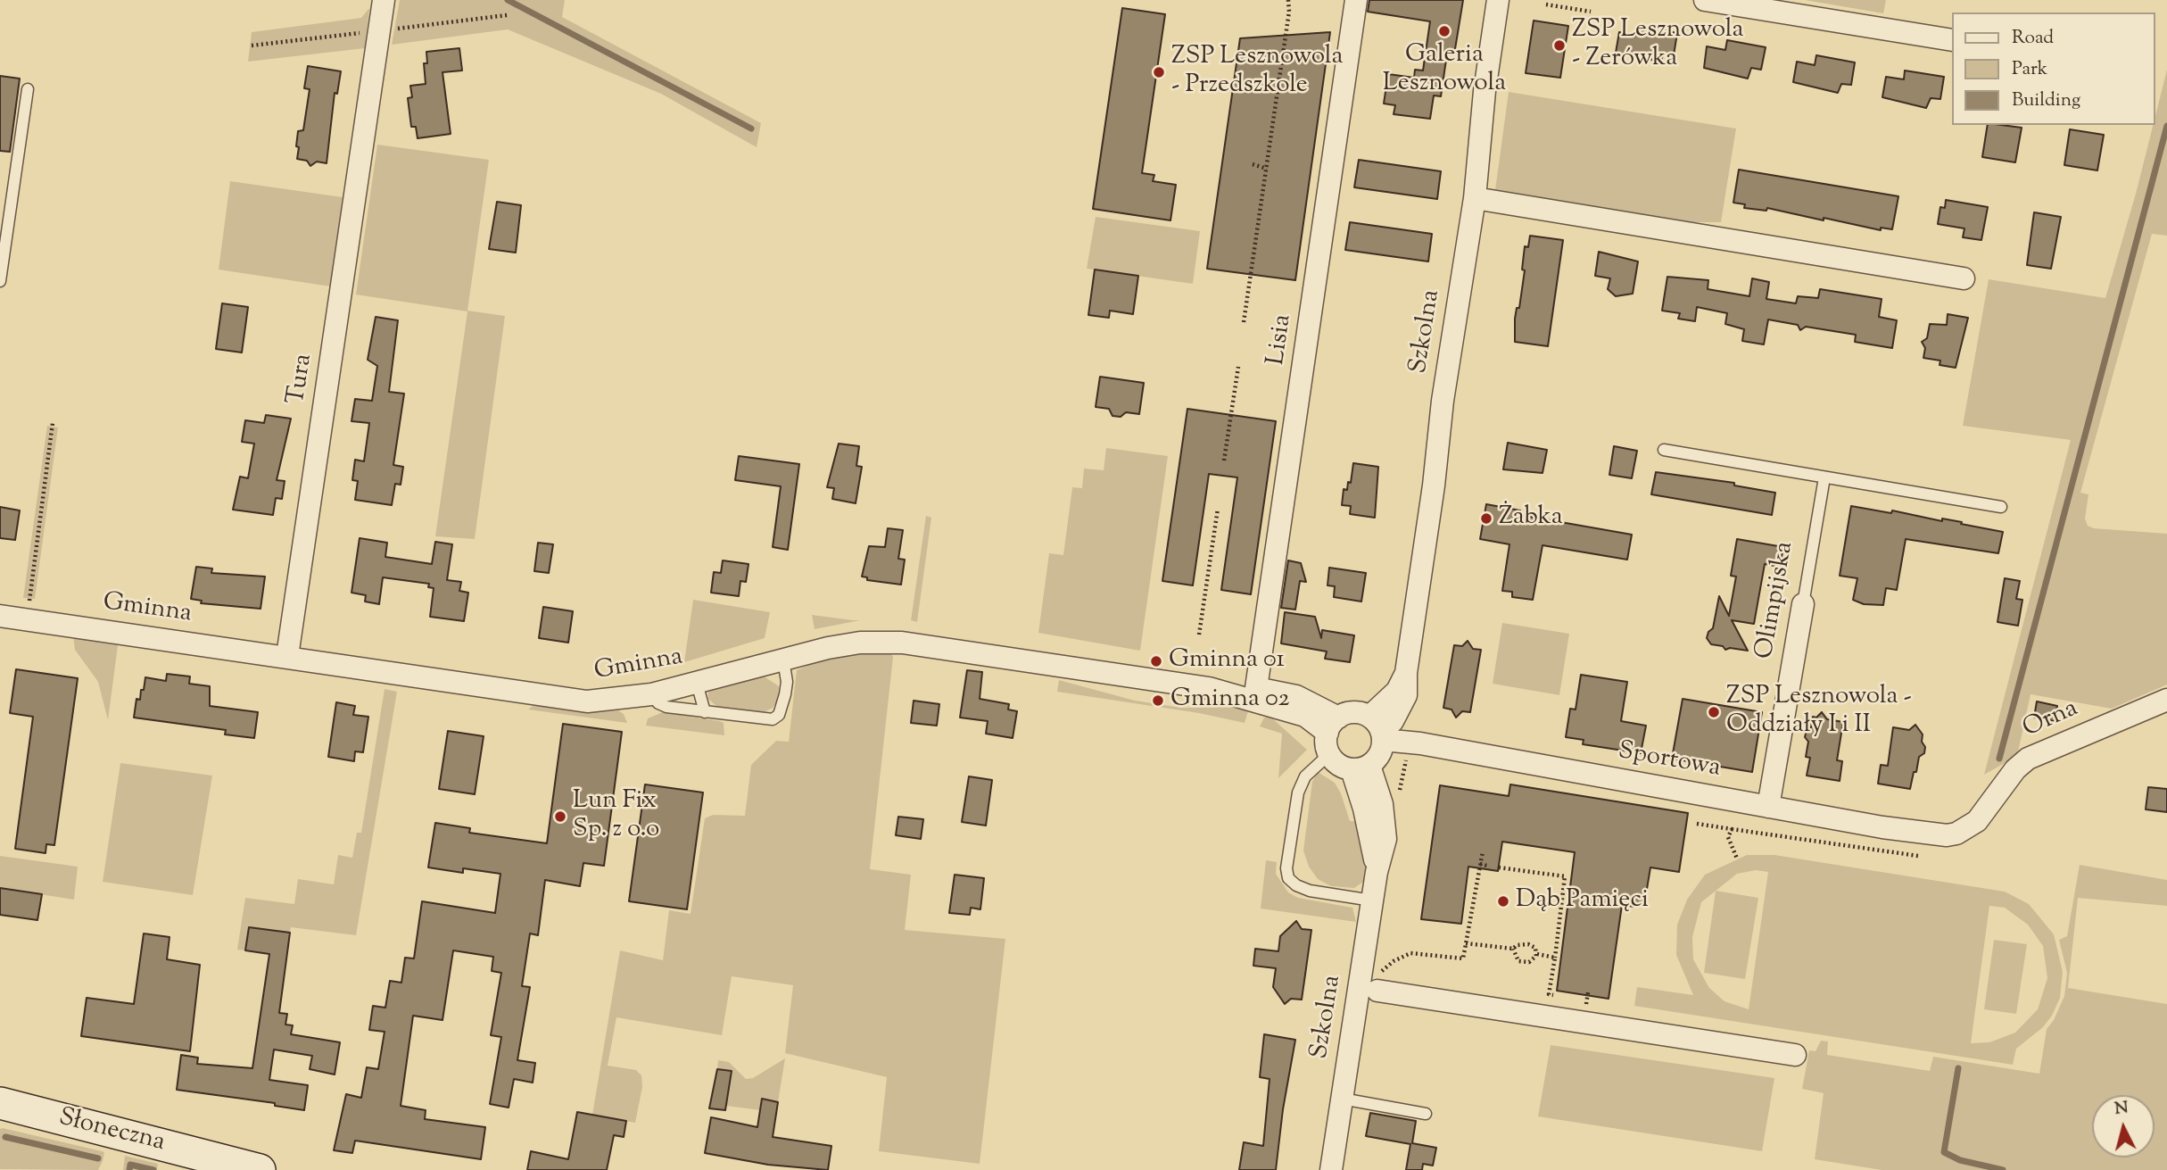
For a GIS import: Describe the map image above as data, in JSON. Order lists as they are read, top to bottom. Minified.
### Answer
{"streets":{"main road":["Słoneczna"],"street":["Szkolna","Lisia","Tura","Olimpijska","Gminna","Orna","Sportowa"]},"crossings":[["Szkolna","Gminna"],["Szkolna","Sportowa"],["Lisia","Gminna"],["Tura","Gminna"],["Olimpijska","Sportowa"],["Gminna","Sportowa"],["Orna","Sportowa"]],"places":["Galeria Lesznowola","ZSP Lesznowola - Zerówka","ZSP Lesznowola - Przedszkole","Żabka","Gminna 01","Gminna 02","ZSP Lesznowola - Oddziały I i II","Lun Fix Sp. z o.o","Dąb Pamięci"],"legend":["Road","Park","Building"],"north":"top"}
